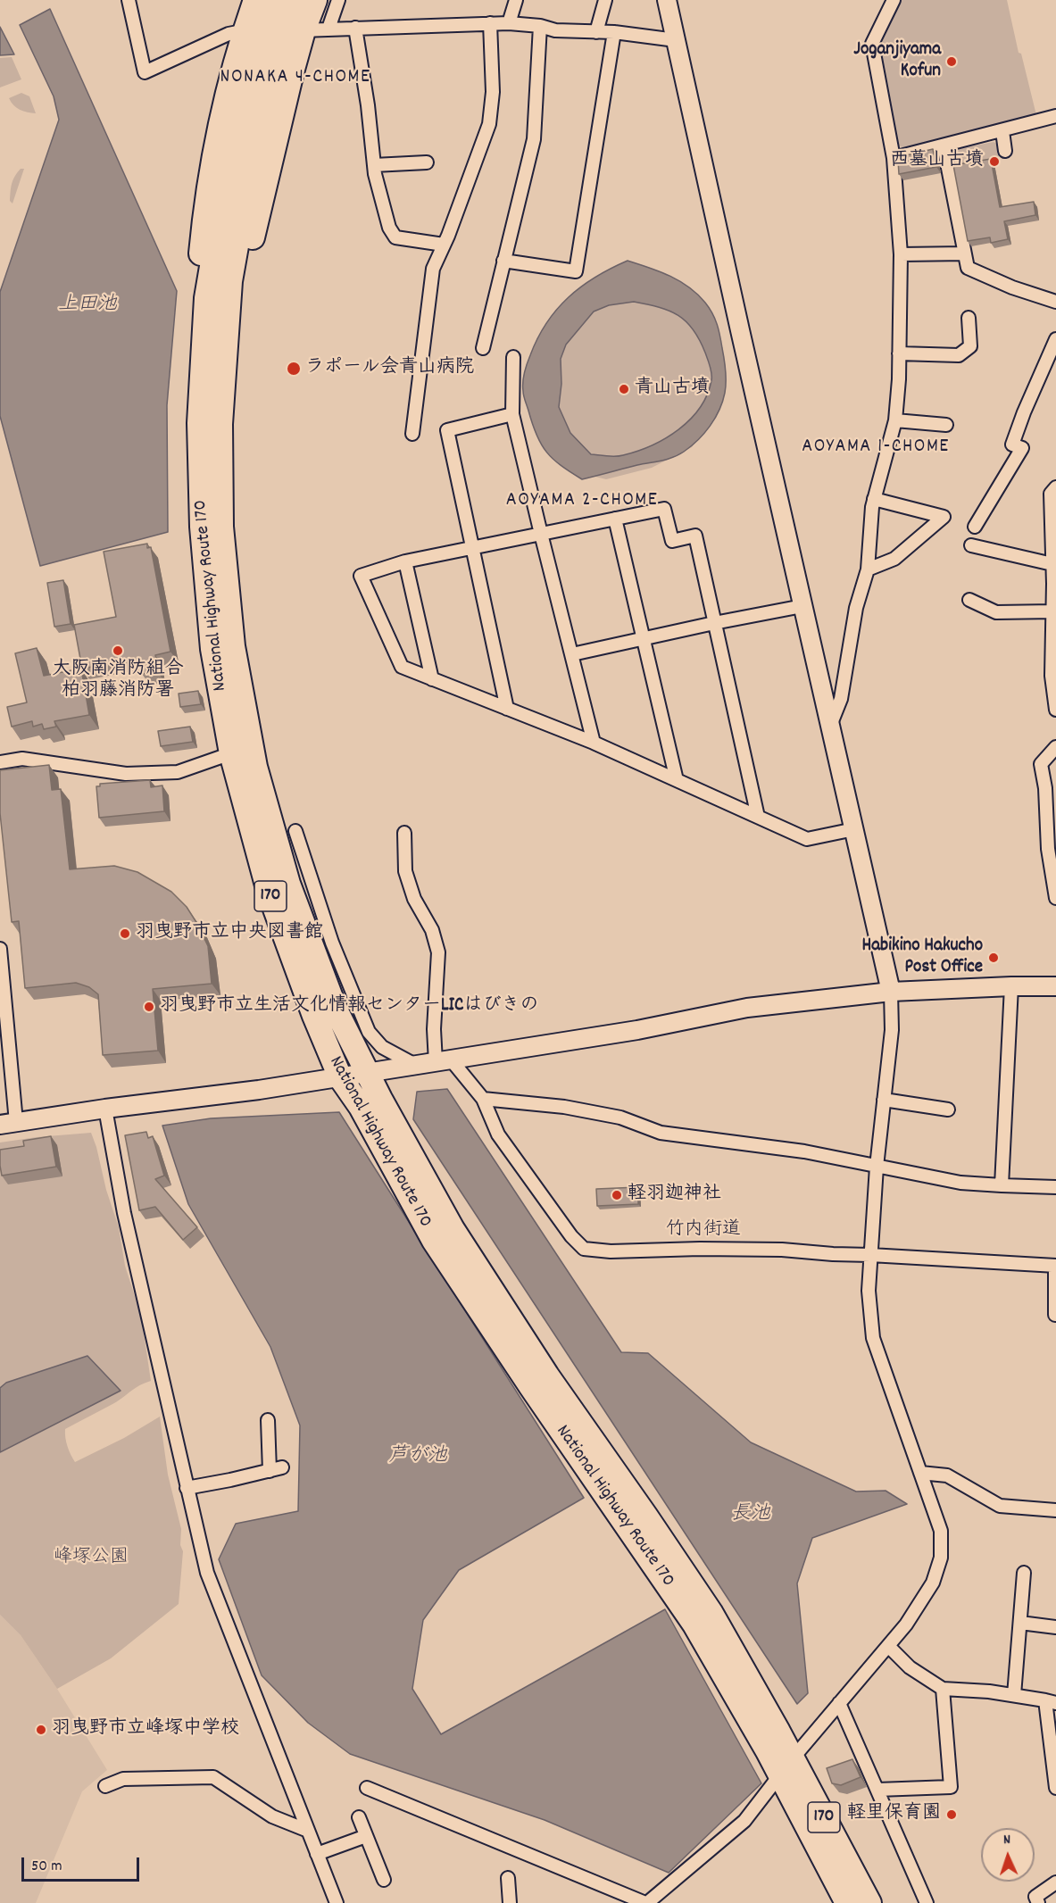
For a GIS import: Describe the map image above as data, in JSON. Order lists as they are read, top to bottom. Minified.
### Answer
{"streets":{"highway":["National Highway Route 170","170"],"street":["竹内街道"]},"districts":["NONAKA 4-CHOME","AOYAMA 1-CHOME","AOYAMA 2-CHOME"],"water":["上田池","芦が池","長池"],"parks":["峰塚公園"],"places":["Joganjiyama Kofun","西墓山古墳","ラポール会青山病院","青山古墳","大阪南消防組合 柏羽藤消防署","羽曳野市立中央図書館","Habikino Hakucho Post Office","羽曳野市立生活文化情報センターLICはびきの","軽羽迦神社","羽曳野市立峰塚中学校","軽里保育園"],"scale_bar":"50 m","north":"top"}
